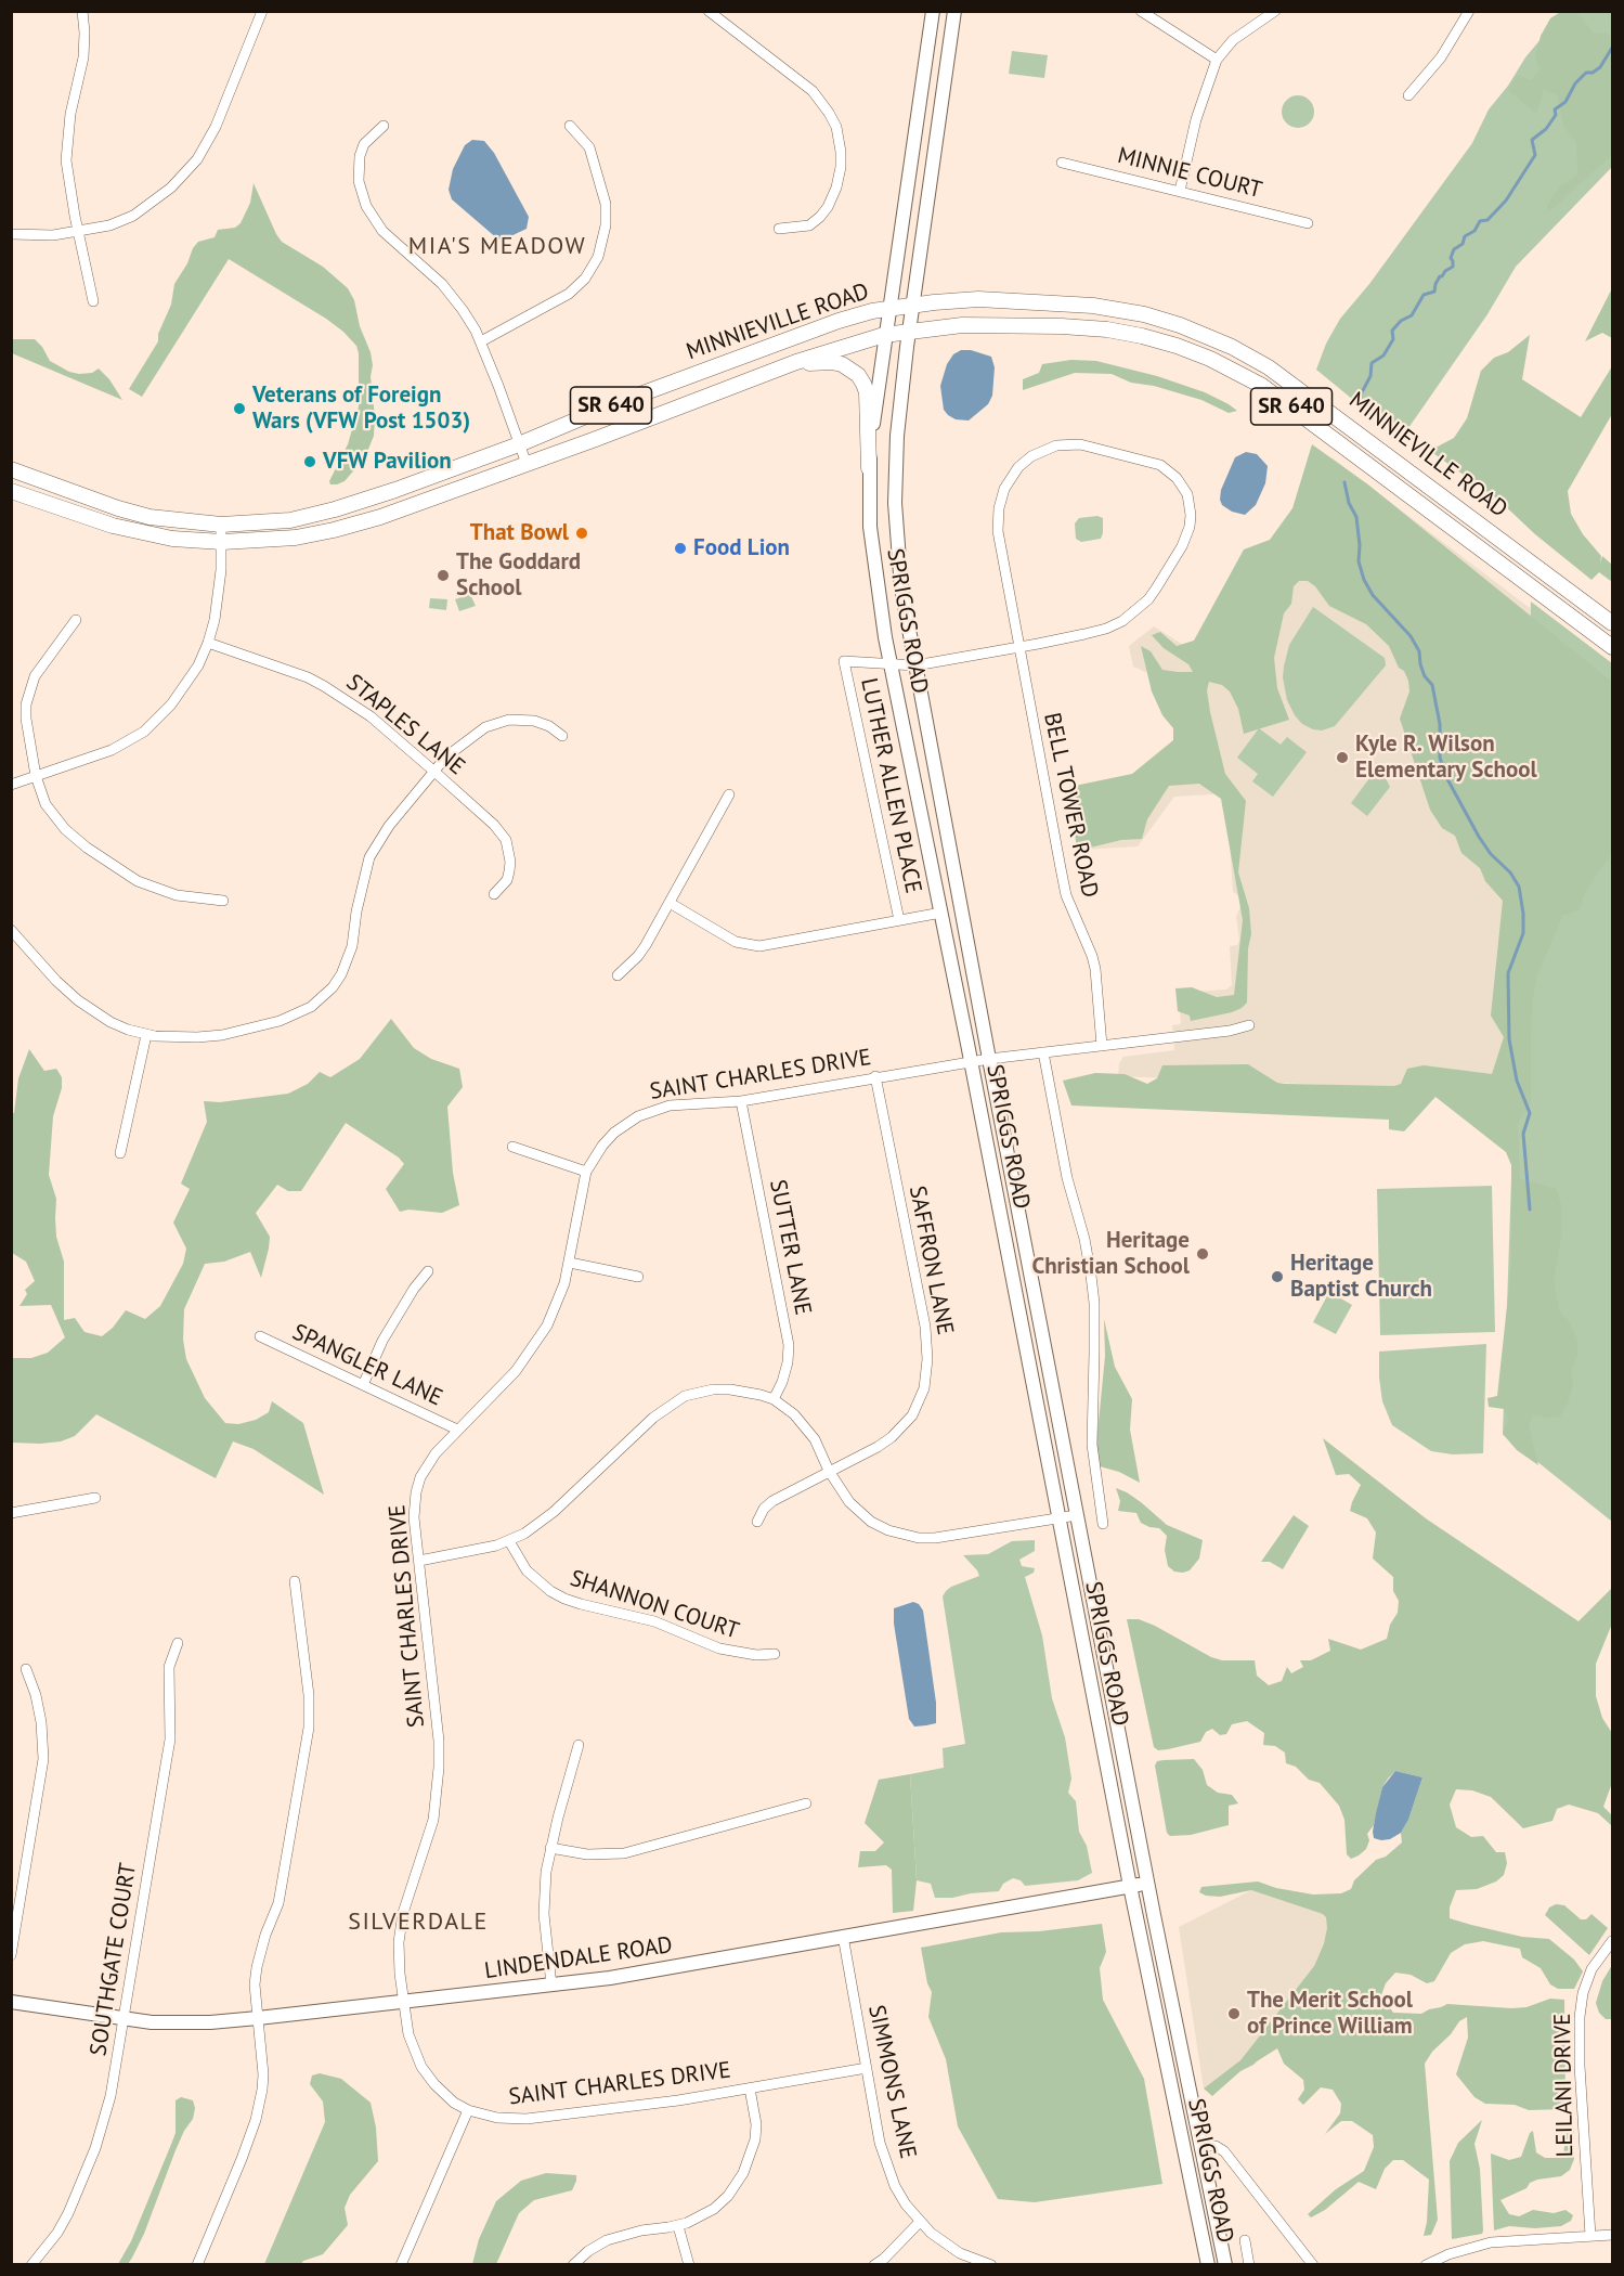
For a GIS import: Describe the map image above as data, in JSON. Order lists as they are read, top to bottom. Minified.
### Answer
{"streets":{"main road":["MINNIEVILLE ROAD","SR 640","SPRIGGS ROAD","LINDENDALE ROAD"],"street":["MINNIE COURT","STAPLES LANE","LUTHER ALLEN PLACE","BELL TOWER ROAD","SAINT CHARLES DRIVE","SUTTER LANE","SAFFRON LANE","SPANGLER LANE","SHANNON COURT","SOUTHGATE COURT","SIMMONS LANE","LEILANI DRIVE"]},"crossings":[["MINNIEVILLE ROAD","SPRIGGS ROAD"],["SPRIGGS ROAD","LUTHER ALLEN PLACE"],["SPRIGGS ROAD","SAINT CHARLES DRIVE"],["SPRIGGS ROAD","LINDENDALE ROAD"],["BELL TOWER ROAD","SAINT CHARLES DRIVE"],["SAINT CHARLES DRIVE","SUTTER LANE"],["SAINT CHARLES DRIVE","SAFFRON LANE"],["SAINT CHARLES DRIVE","SPANGLER LANE"],["SAINT CHARLES DRIVE","LINDENDALE ROAD"],["SAINT CHARLES DRIVE","SIMMONS LANE"],["LINDENDALE ROAD","SOUTHGATE COURT"],["LINDENDALE ROAD","SIMMONS LANE"]],"districts":["MIA'S MEADOW","SILVERDALE"],"places":["Veterans of Foreign Wars (VFW Post 1503)","VFW Pavilion","That Bowl","Food Lion","The Goddard School","Kyle R. Wilson Elementary School","Heritage Christian School","Heritage Baptist Church","The Merit School of Prince William"]}
